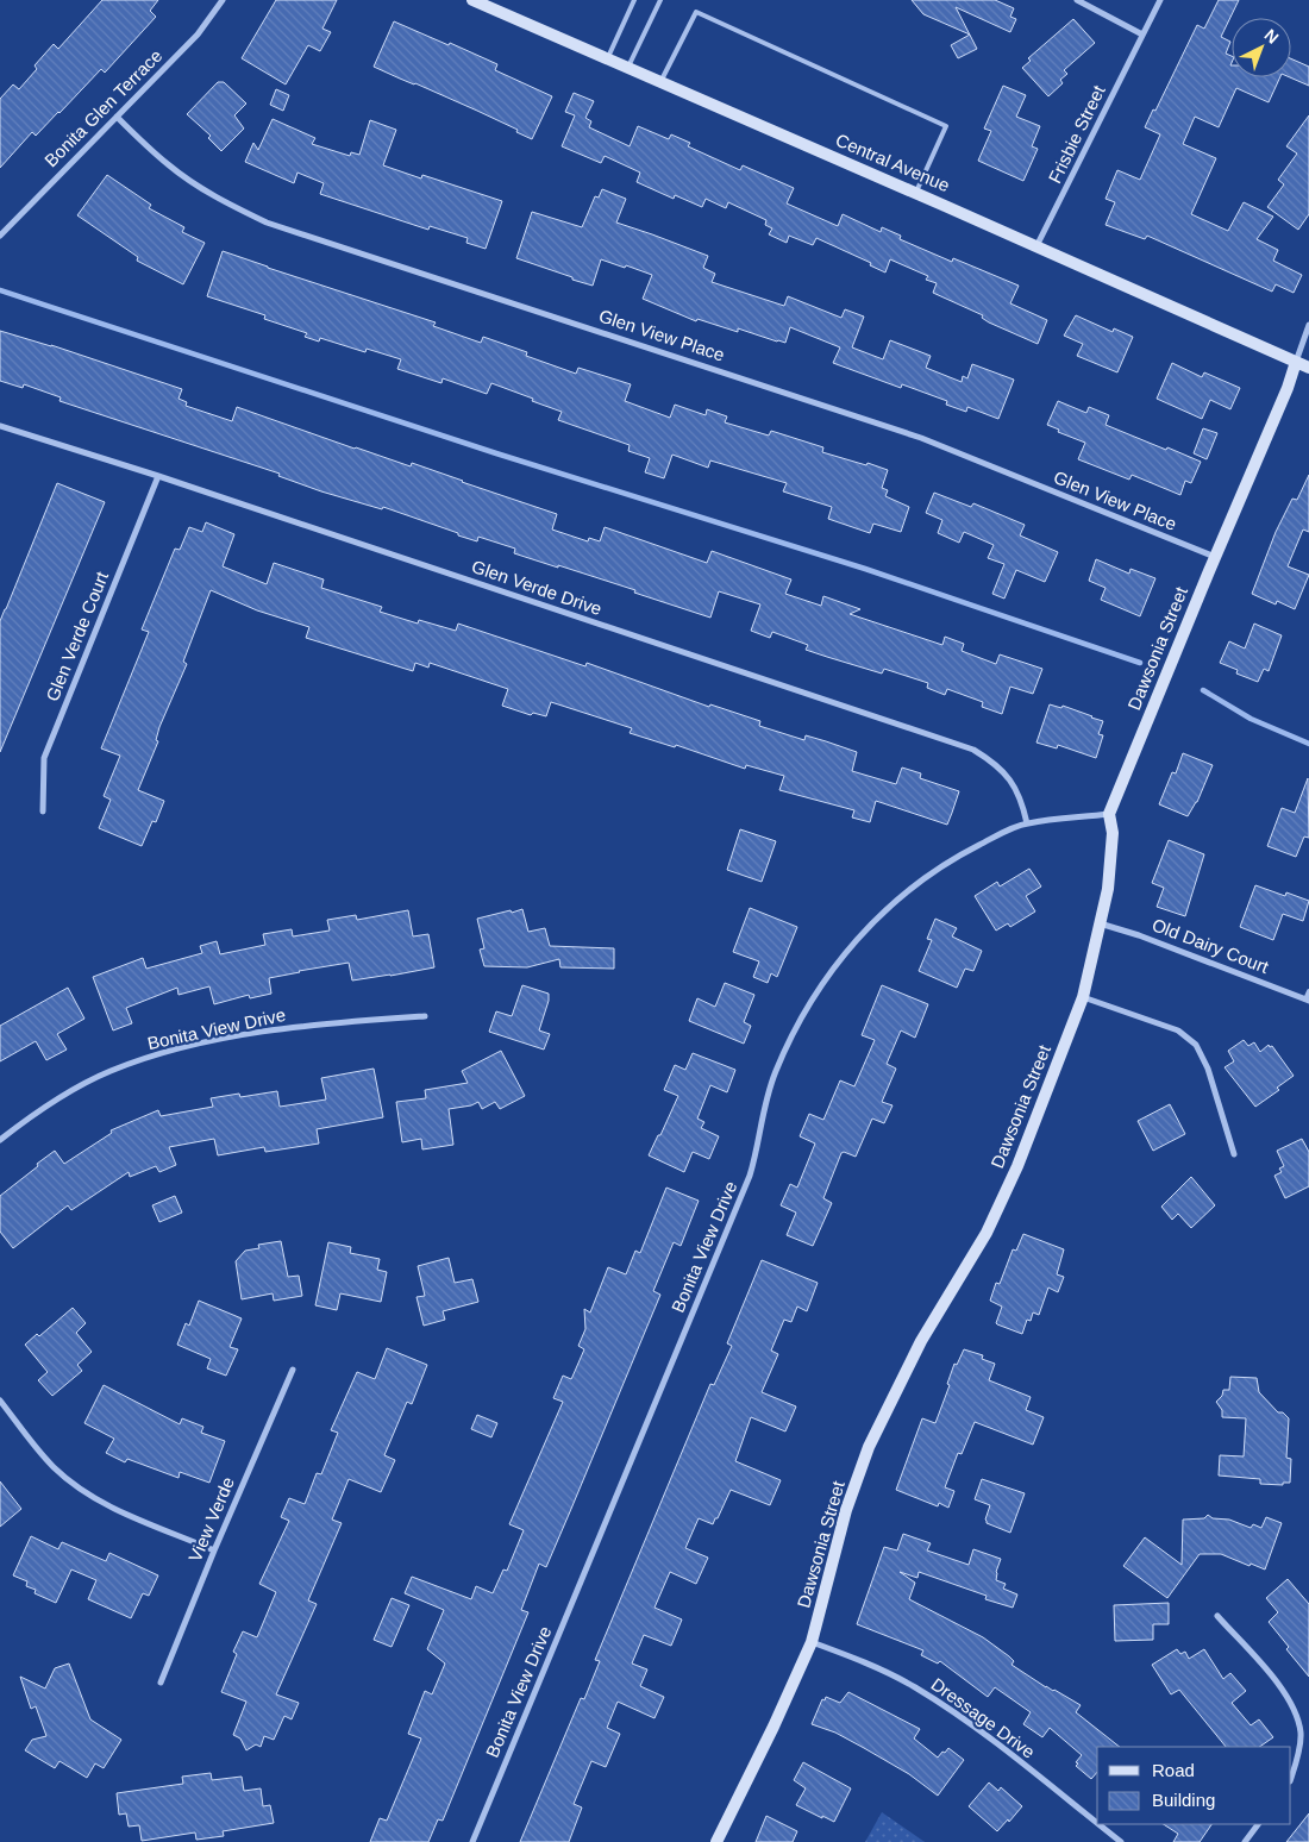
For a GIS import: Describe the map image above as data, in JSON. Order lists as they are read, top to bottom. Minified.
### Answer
{"streets":{"street":["Bonita Glen Terrace","Frisbie Street","Central Avenue","Glen View Place","Glen Verde Drive","Glen Verde Court","Dawsonia Street","Old Dairy Court","Bonita View Drive","View Verde","Dressage Drive"]},"crossings":[["Bonita Glen Terrace","Glen View Place"],["Frisbie Street","Central Avenue"],["Central Avenue","Dawsonia Street"],["Glen View Place","Dawsonia Street"],["Glen Verde Drive","Glen Verde Court"],["Glen Verde Drive","Bonita View Drive"],["Dawsonia Street","Old Dairy Court"],["Dawsonia Street","Bonita View Drive"],["Dawsonia Street","Dressage Drive"]],"legend":["Road","Building"],"north":"top right"}
